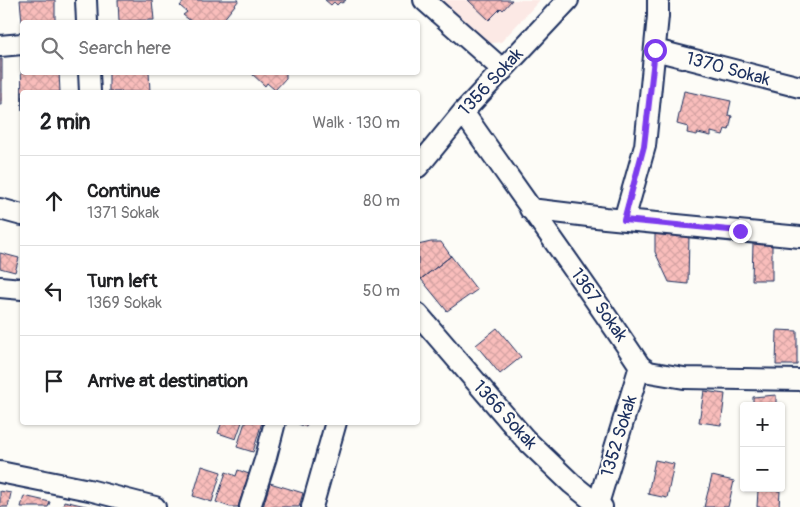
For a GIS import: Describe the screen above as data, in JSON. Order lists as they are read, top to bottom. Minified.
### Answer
{"streets":{"street":["1370 Sokak","1356 Sokak","1367 Sokak","1366 Sokak","1352 Sokak"]},"crossings":[["1356 Sokak","1367 Sokak"],["1367 Sokak","1352 Sokak"],["1366 Sokak","1352 Sokak"]],"page":{"search":"Search here","heading":["2 min","Walk · 130 m"],"list":[["Continue","1371 Sokak","80 m"],["Turn left","1369 Sokak","50 m"],"Arrive at destination"],"map_buttons":["+","−"]}}
